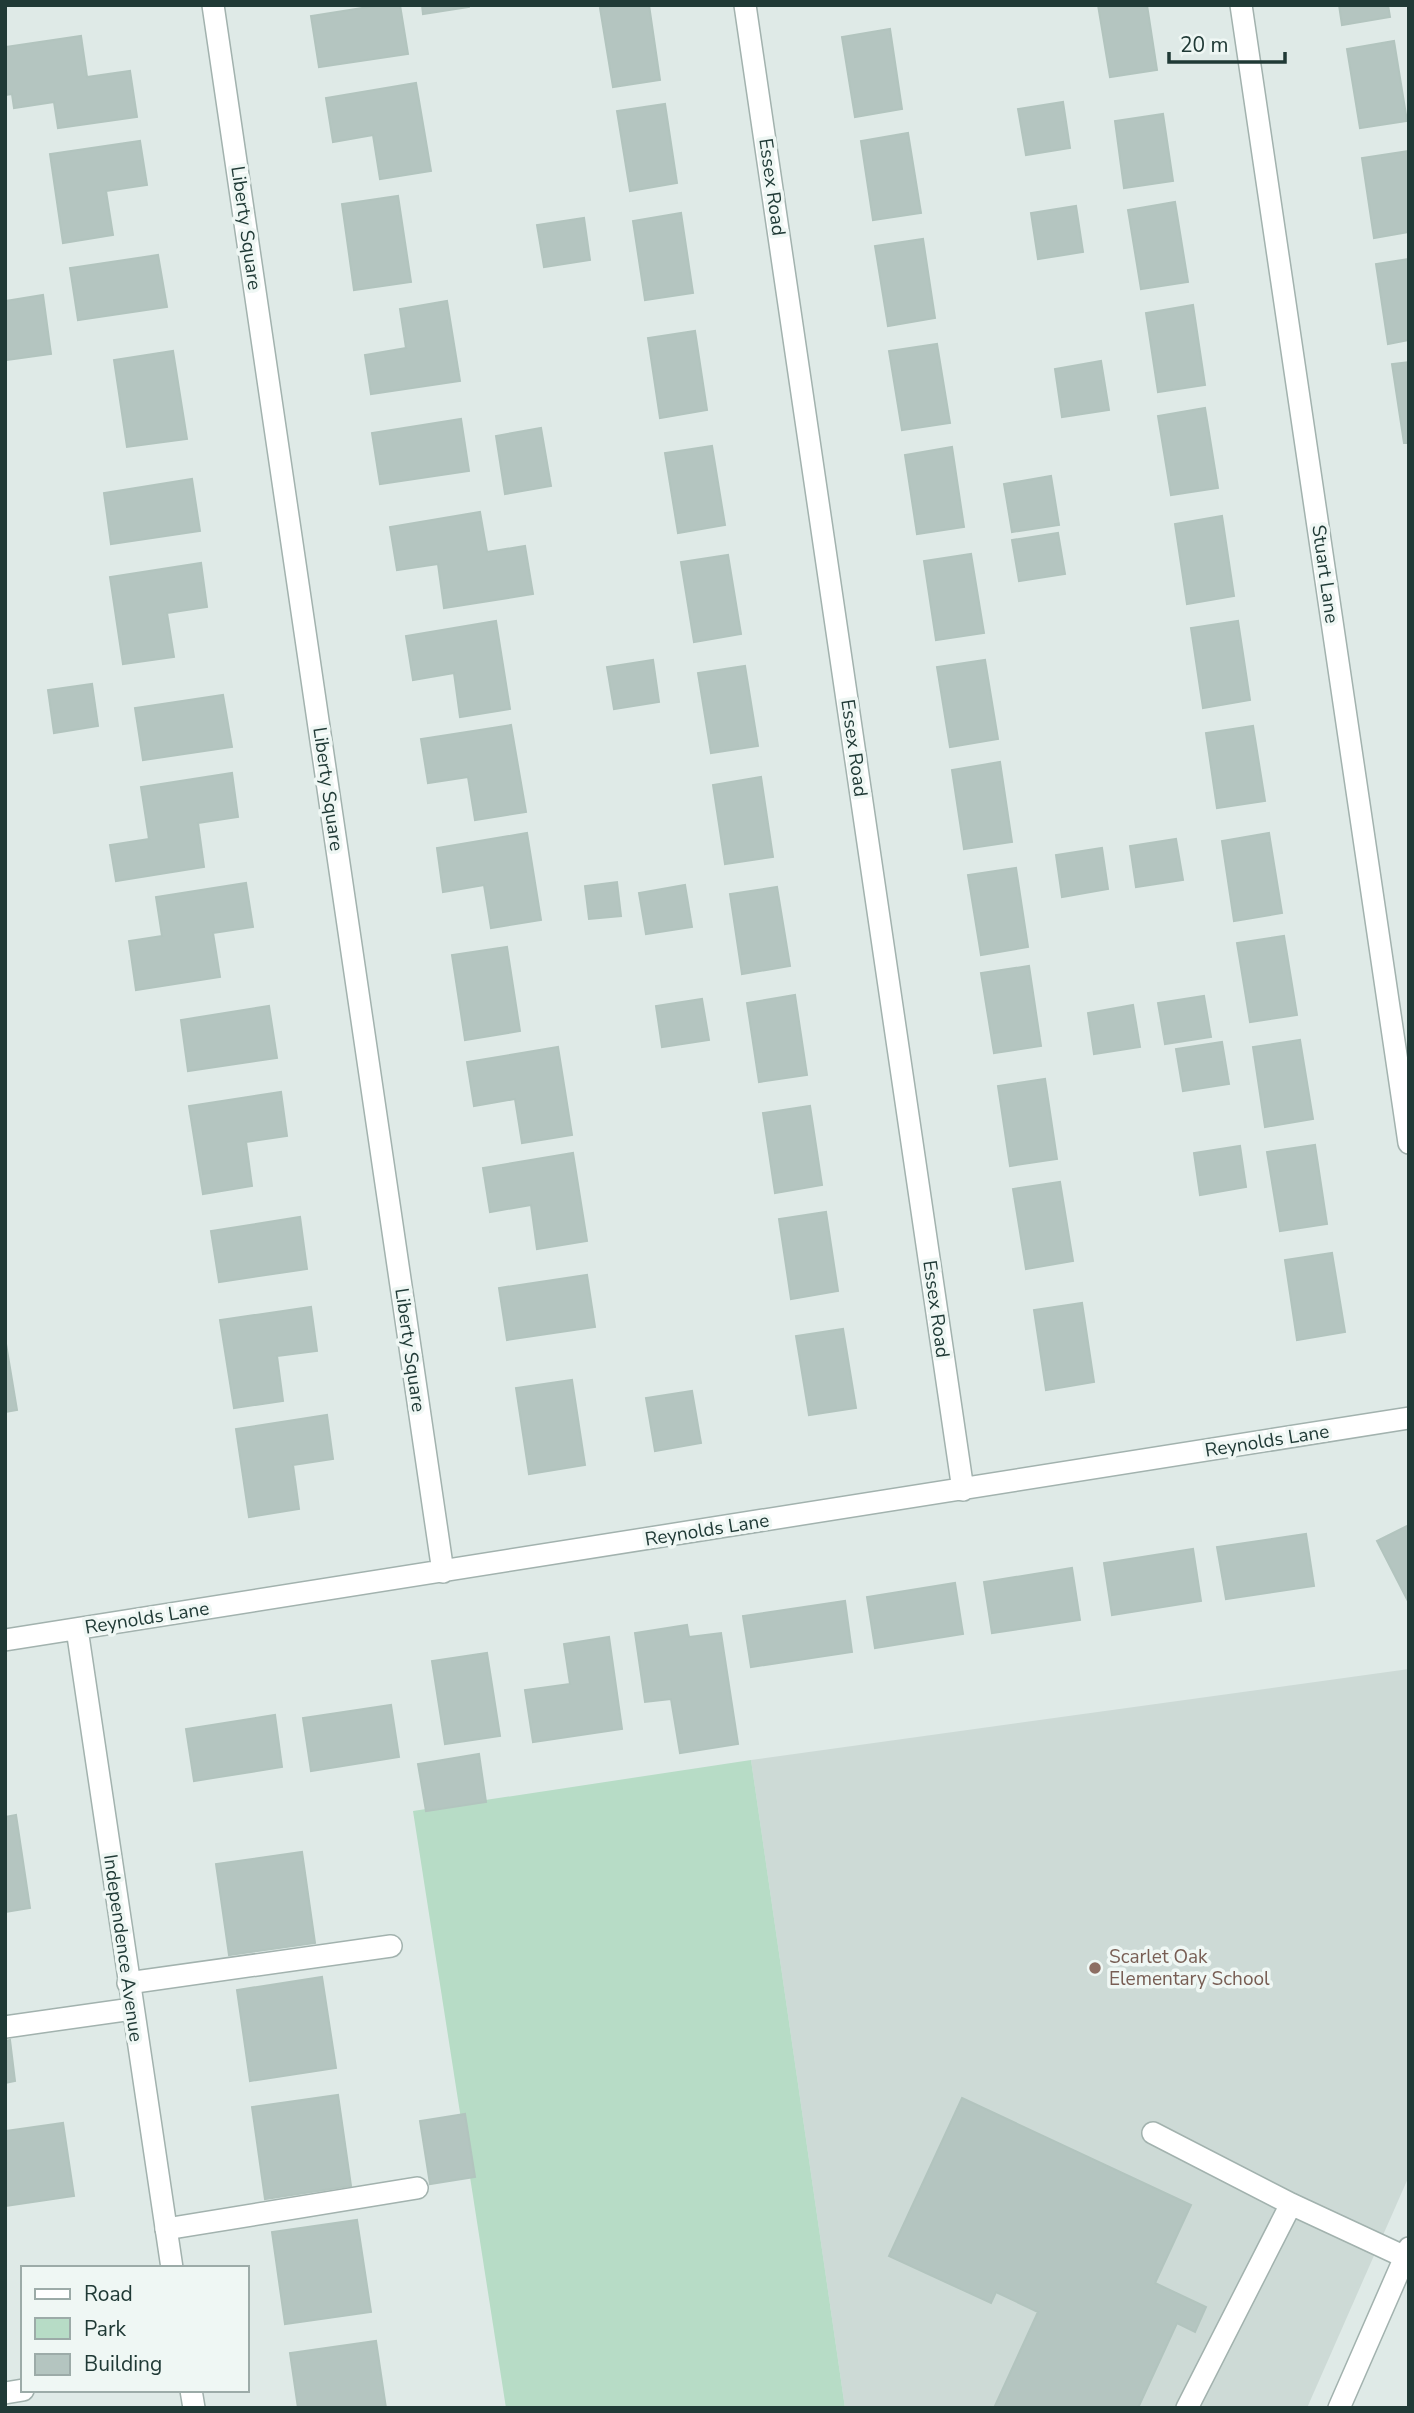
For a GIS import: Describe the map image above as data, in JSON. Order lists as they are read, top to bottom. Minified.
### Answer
{"streets":{"street":["Essex Road","Liberty Square","Stuart Lane","Reynolds Lane","Independence Avenue"]},"crossings":[["Essex Road","Reynolds Lane"],["Liberty Square","Reynolds Lane"],["Reynolds Lane","Independence Avenue"]],"places":["Scarlet Oak Elementary School"],"legend":["Road","Park","Building"],"scale_bar":"20 m"}
